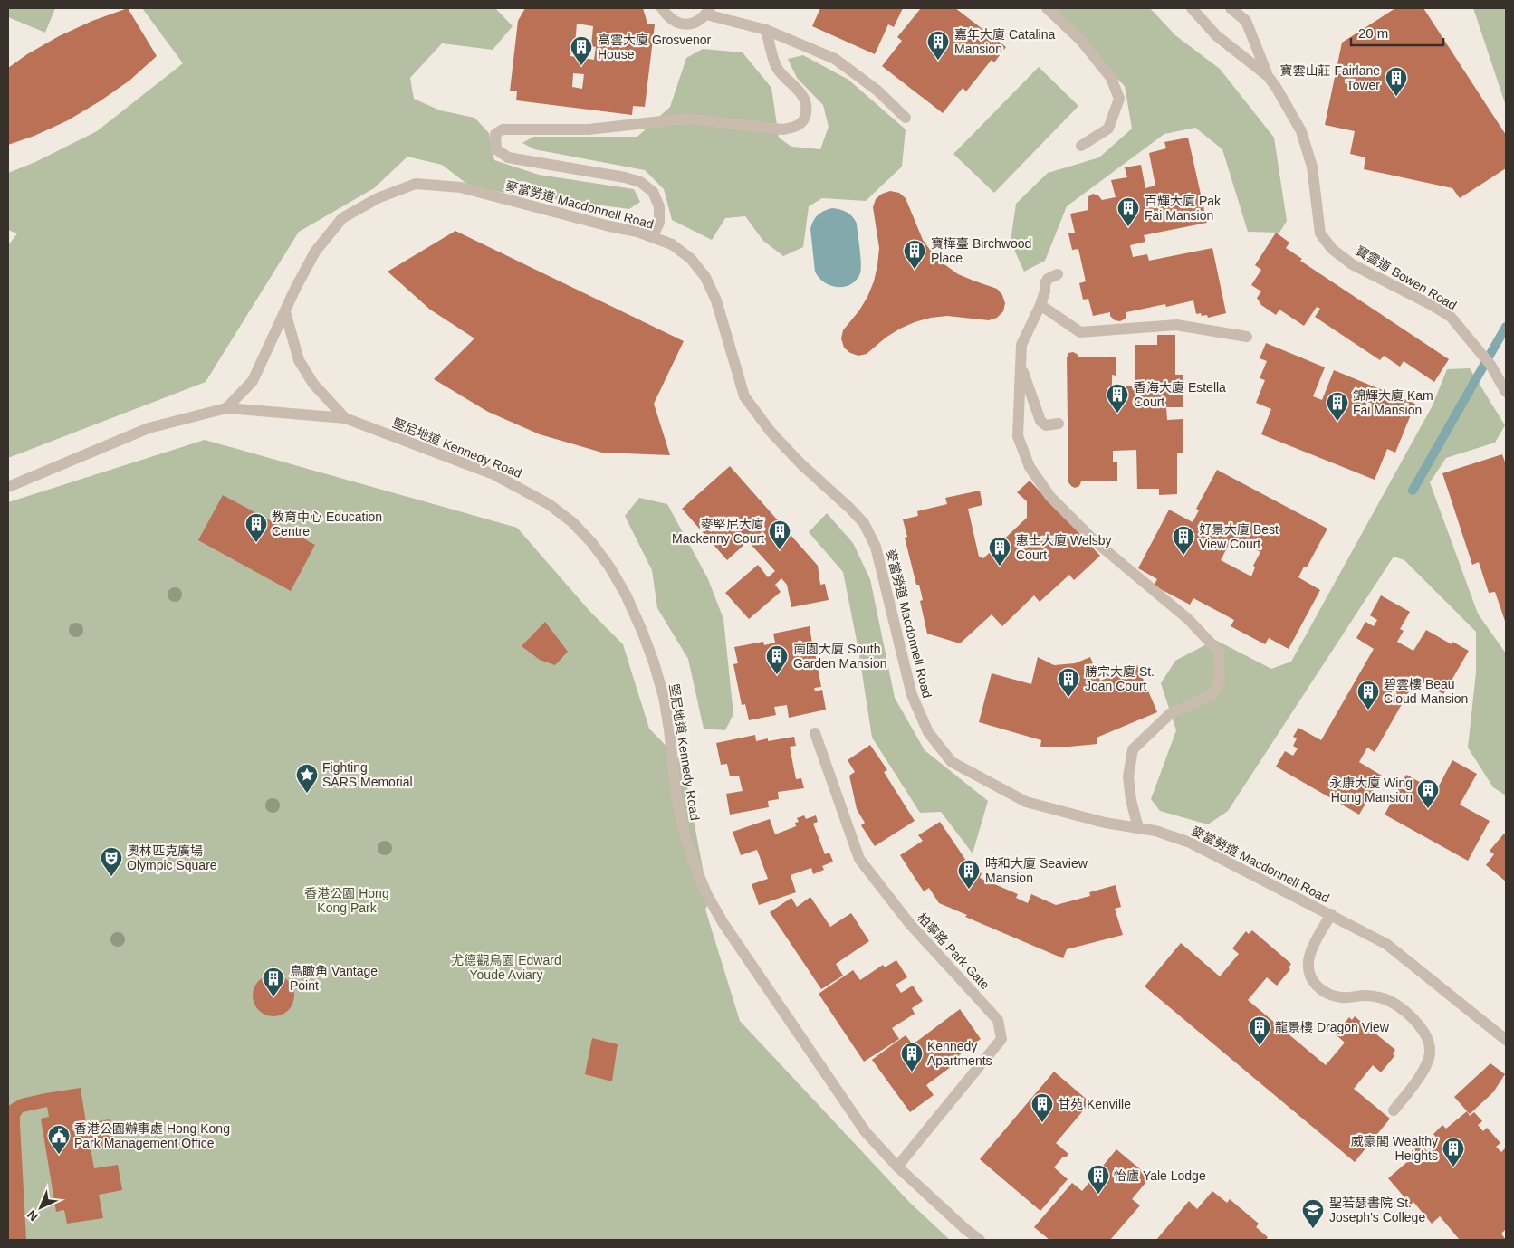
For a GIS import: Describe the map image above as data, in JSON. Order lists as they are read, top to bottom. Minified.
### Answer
{"streets":{"street":["麥當勞道 Macdonnell Road","寶雲道 Bowen Road","堅尼地道 Kennedy Road","柏寧路 Park Gate"]},"crossings":[["麥當勞道 Macdonnell Road","堅尼地道 Kennedy Road"],["堅尼地道 Kennedy Road","柏寧路 Park Gate"]],"parks":["香港公園 Hong Kong Park","尤德觀鳥園 Edward Youde Aviary"],"places":{"building":["嘉年大廈 Catalina Mansion","高雲大廈 Grosvenor House","寶雲山莊 Fairlane Tower","百輝大廈 Pak Fai Mansion","寶樺臺 Birchwood Place","香海大廈 Estella Court","錦輝大廈 Kam Fai Mansion","教育中心 Education Centre","麥堅尼大廈 Mackenny Court","好景大廈 Best View Court","惠士大廈 Welsby Court","南園大廈 South Garden Mansion","勝宗大廈 St. Joan Court","碧雲樓 Beau Cloud Mansion","永康大廈 Wing Hong Mansion","時和大廈 Seaview Mansion","鳥瞰角 Vantage Point","龍景樓 Dragon View","Kennedy Apartments","甘苑 Kenville","威豪閣 Wealthy Heights","怡廬 Yale Lodge"],"place":["Fighting SARS Memorial"],"theatre":["奧林匹克廣場 Olympic Square"],"public building":["香港公園辦事處 Hong Kong Park Management Office"],"school or university":["聖若瑟書院 St. Joseph's College"]},"scale_bar":"20 m","north":"bottom left"}
